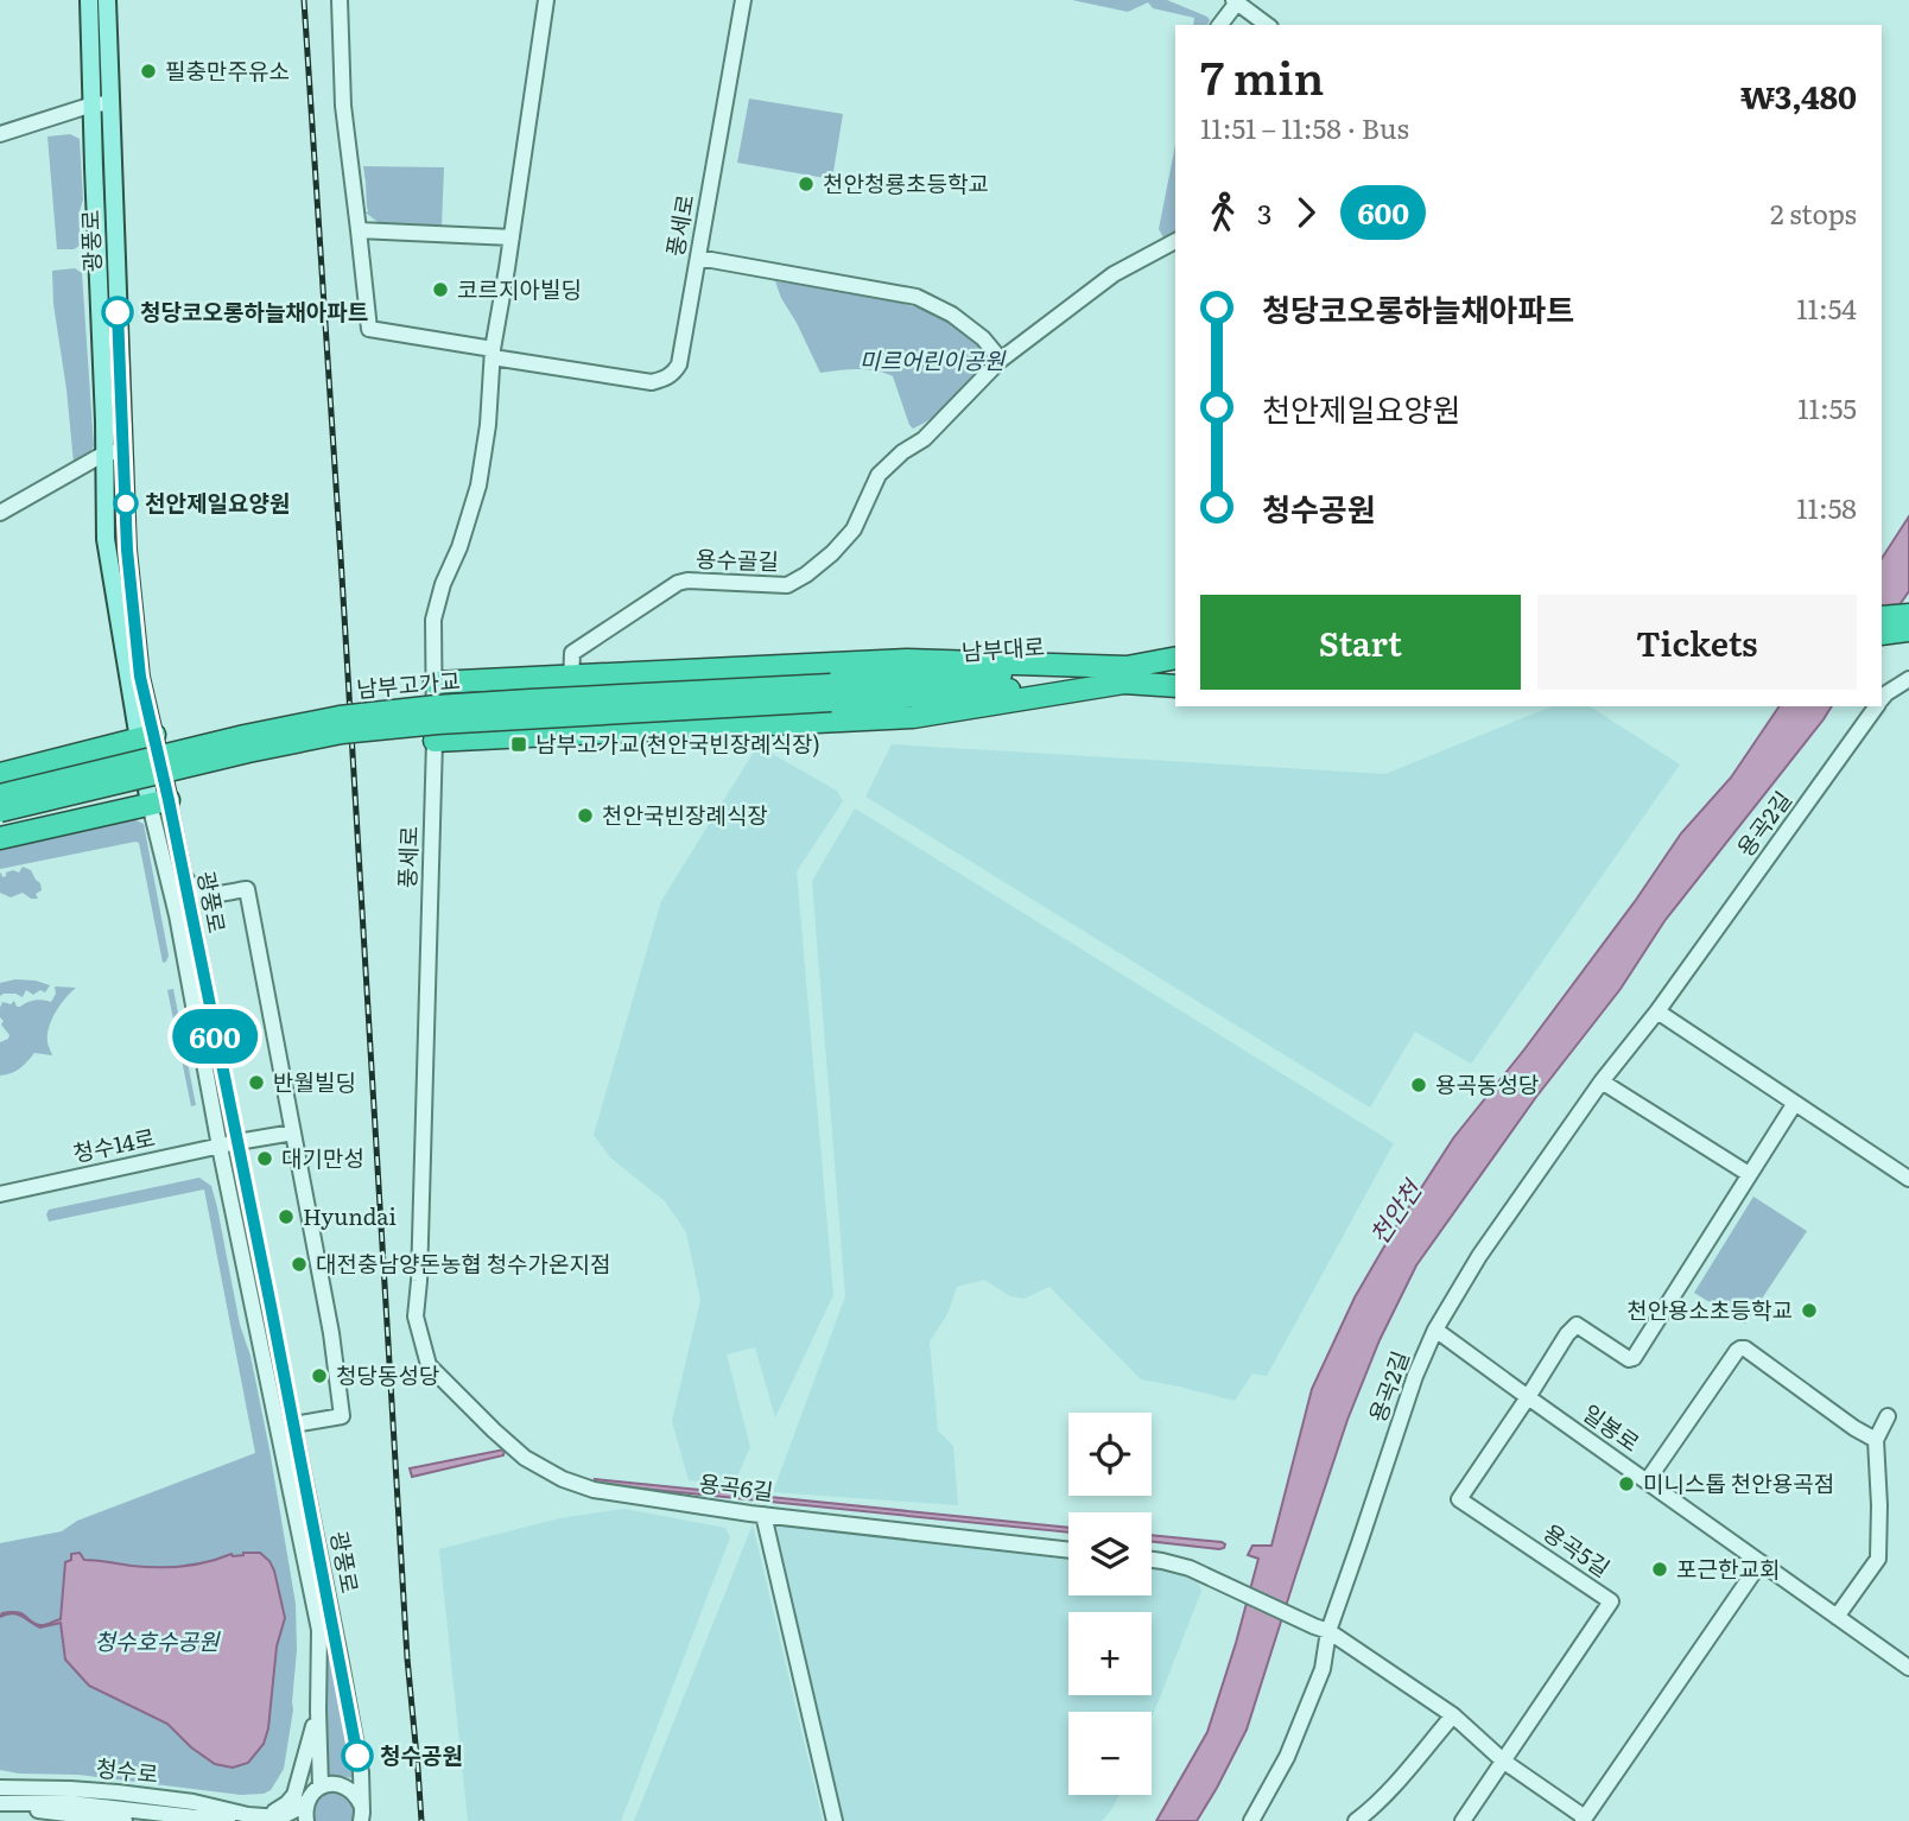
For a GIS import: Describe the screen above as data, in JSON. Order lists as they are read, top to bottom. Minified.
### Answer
{"streets":{"highway":["남부대로","남부고가교"],"main road":["광풍로"],"street":["풍세로","용수골길","용곡2길","청수14로","일봉로","용곡6길","용곡5길","청수로"]},"crossings":[["풍세로","용곡6길"],["광풍로","청수14로"],["남부대로","남부고가교"],["용곡2길","일봉로"],["일봉로","용곡5길"]],"water":["천안천"],"parks":["미르어린이공원","청수호수공원"],"places":{"other":["필충만주유소","천안청룡초등학교","코르지아빌딩","청당코오롱하늘채아파트","천안제일요양원","천안국빈장례식장","반월빌딩","용곡동성당","대기만성","Hyundai","대전충남양돈농협 청수가온지점","천안용소초등학교","청당동성당","미니스톱 천안용곡점","포근한교회","청수공원"],"transit":["남부고가교(천안국빈장례식장)"]},"lines":["bus line 600"],"page":{"on_map":"600","heading":["7 min","11:51 – 11:58 · Bus","₩3,480"],"legs":["3","600","2 stops"],"list":[{"name":"청당코오롱하늘채아파트","value":"11:54"},{"name":"천안제일요양원","value":"11:55"},{"name":"청수공원","value":"11:58"}],"buttons":["Start","Tickets"],"map_buttons":["+","−"]}}
